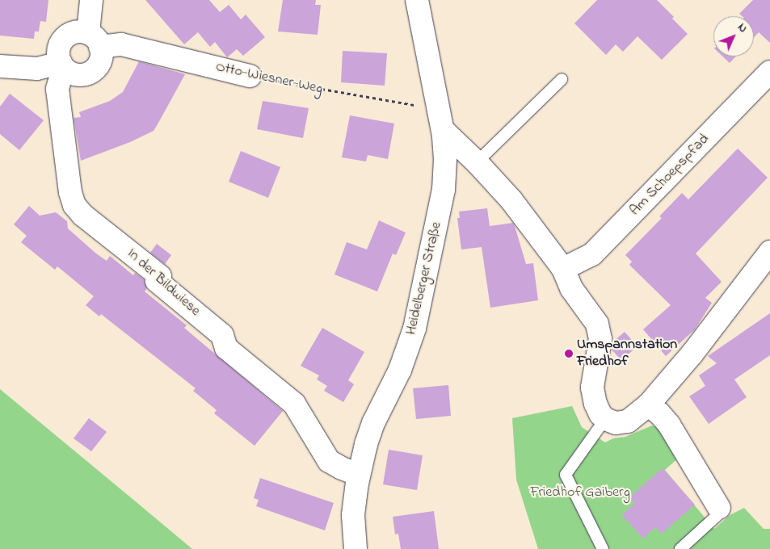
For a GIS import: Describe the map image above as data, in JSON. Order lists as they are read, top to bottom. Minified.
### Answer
{"streets":{"street":["Otto-Wiesner-Weg","Am Schoepspfad","Heidelberger Straße","In der Bildwiese"]},"crossings":[["Otto-Wiesner-Weg","Heidelberger Straße"],["Otto-Wiesner-Weg","In der Bildwiese"],["Heidelberger Straße","In der Bildwiese"]],"parks":["Friedhof Gaiberg"],"places":["Umspannstation Friedhof"],"north":"top right"}
